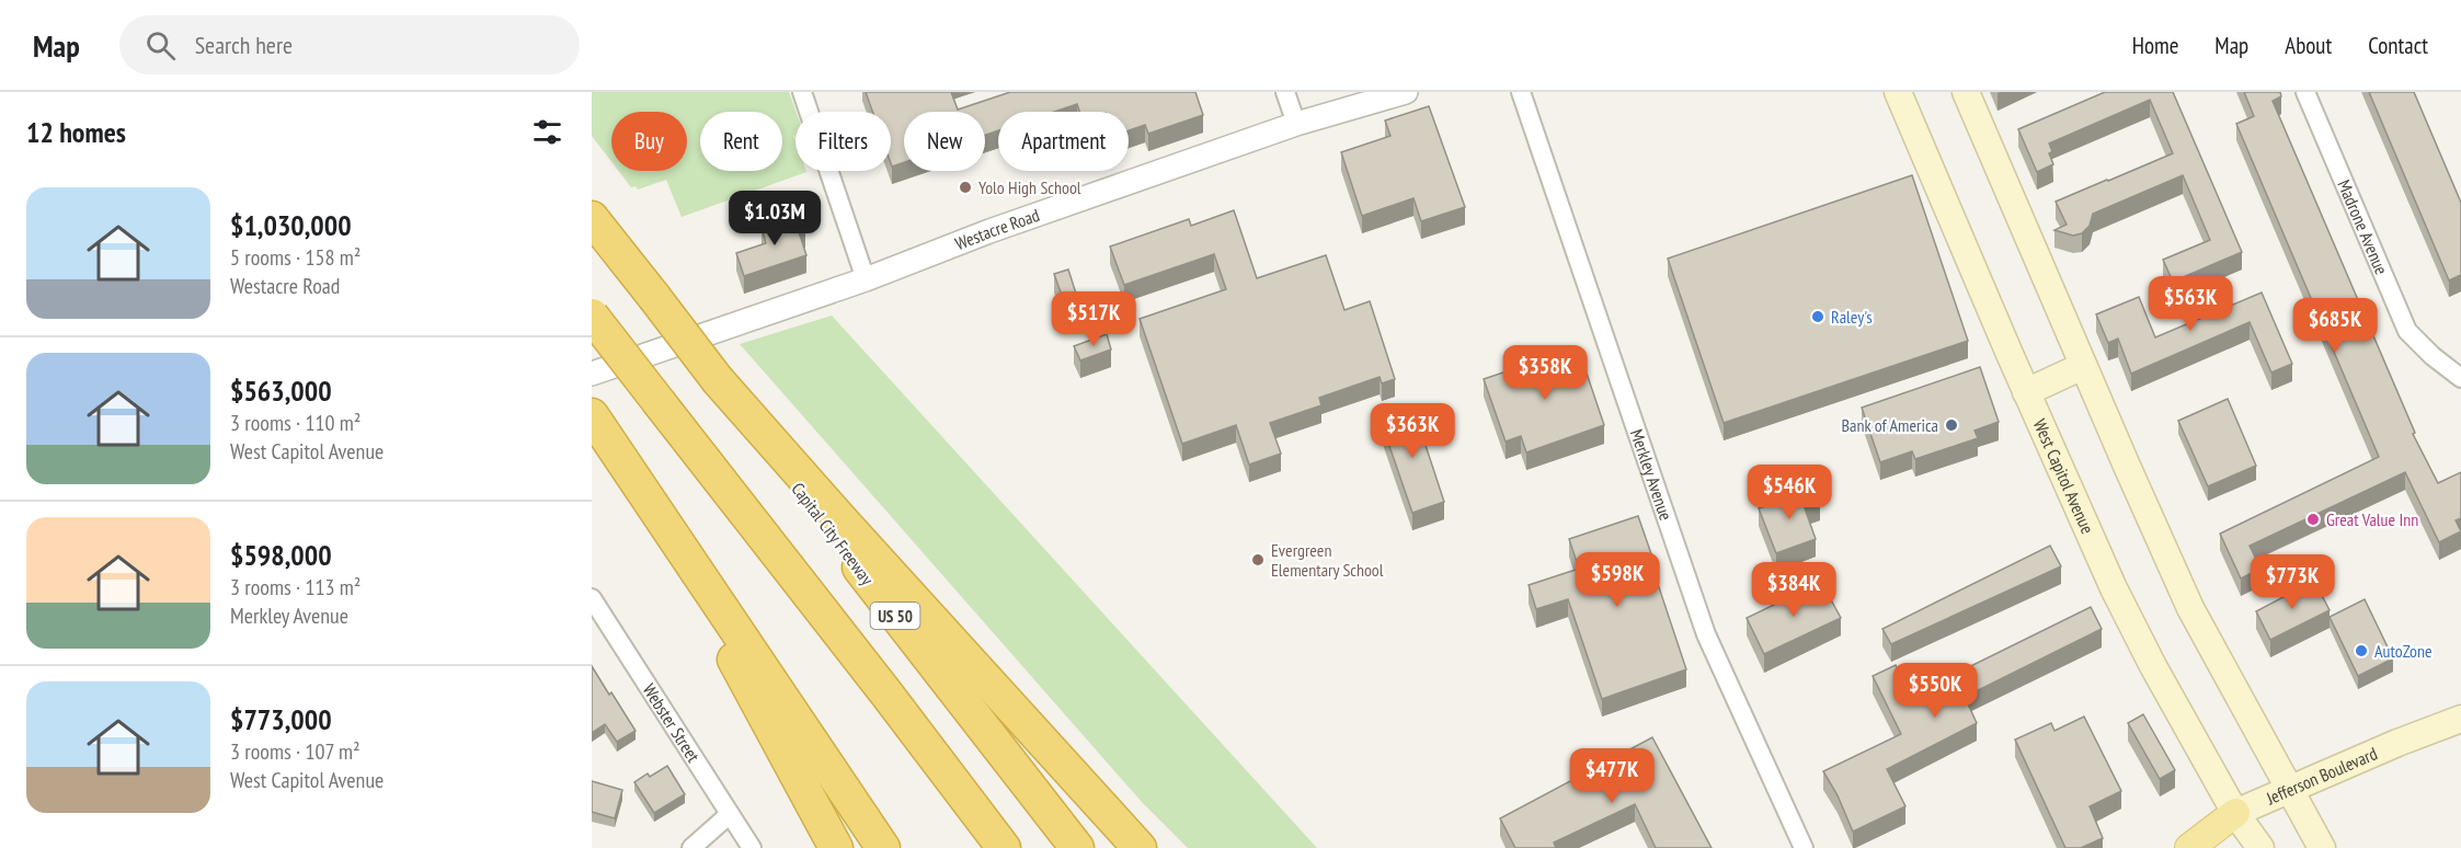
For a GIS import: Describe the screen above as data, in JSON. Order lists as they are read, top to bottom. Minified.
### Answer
{"streets":{"highway":["Capital City Freeway","US 50"],"main road":["West Capitol Avenue","Jefferson Boulevard"],"street":["Madrone Avenue","Westacre Road","Merkley Avenue","Webster Street"]},"crossings":[["West Capitol Avenue","Jefferson Boulevard"]],"places":["Yolo High School","Raley's","Bank of America","Great Value Inn","Evergreen Elementary School","AutoZone"],"page":{"header":"Map","search":"Search here","nav":["Home","Map","About","Contact"],"heading":"12 homes","chip":["Buy","Rent","Filters","New","Apartment"],"list":[{"name":"$1,030,000","note":"5 rooms · 158 m² · Westacre Road"},{"name":"$563,000","note":"3 rooms · 110 m² · West Capitol Avenue"},{"name":"$598,000","note":"3 rooms · 113 m² · Merkley Avenue"},{"name":"$773,000","note":"3 rooms · 107 m² · West Capitol Avenue"}],"price":["$1.03M","$563K","$517K","$685K","$358K","$363K","$546K","$598K","$773K","$384K","$550K","$477K"]}}
